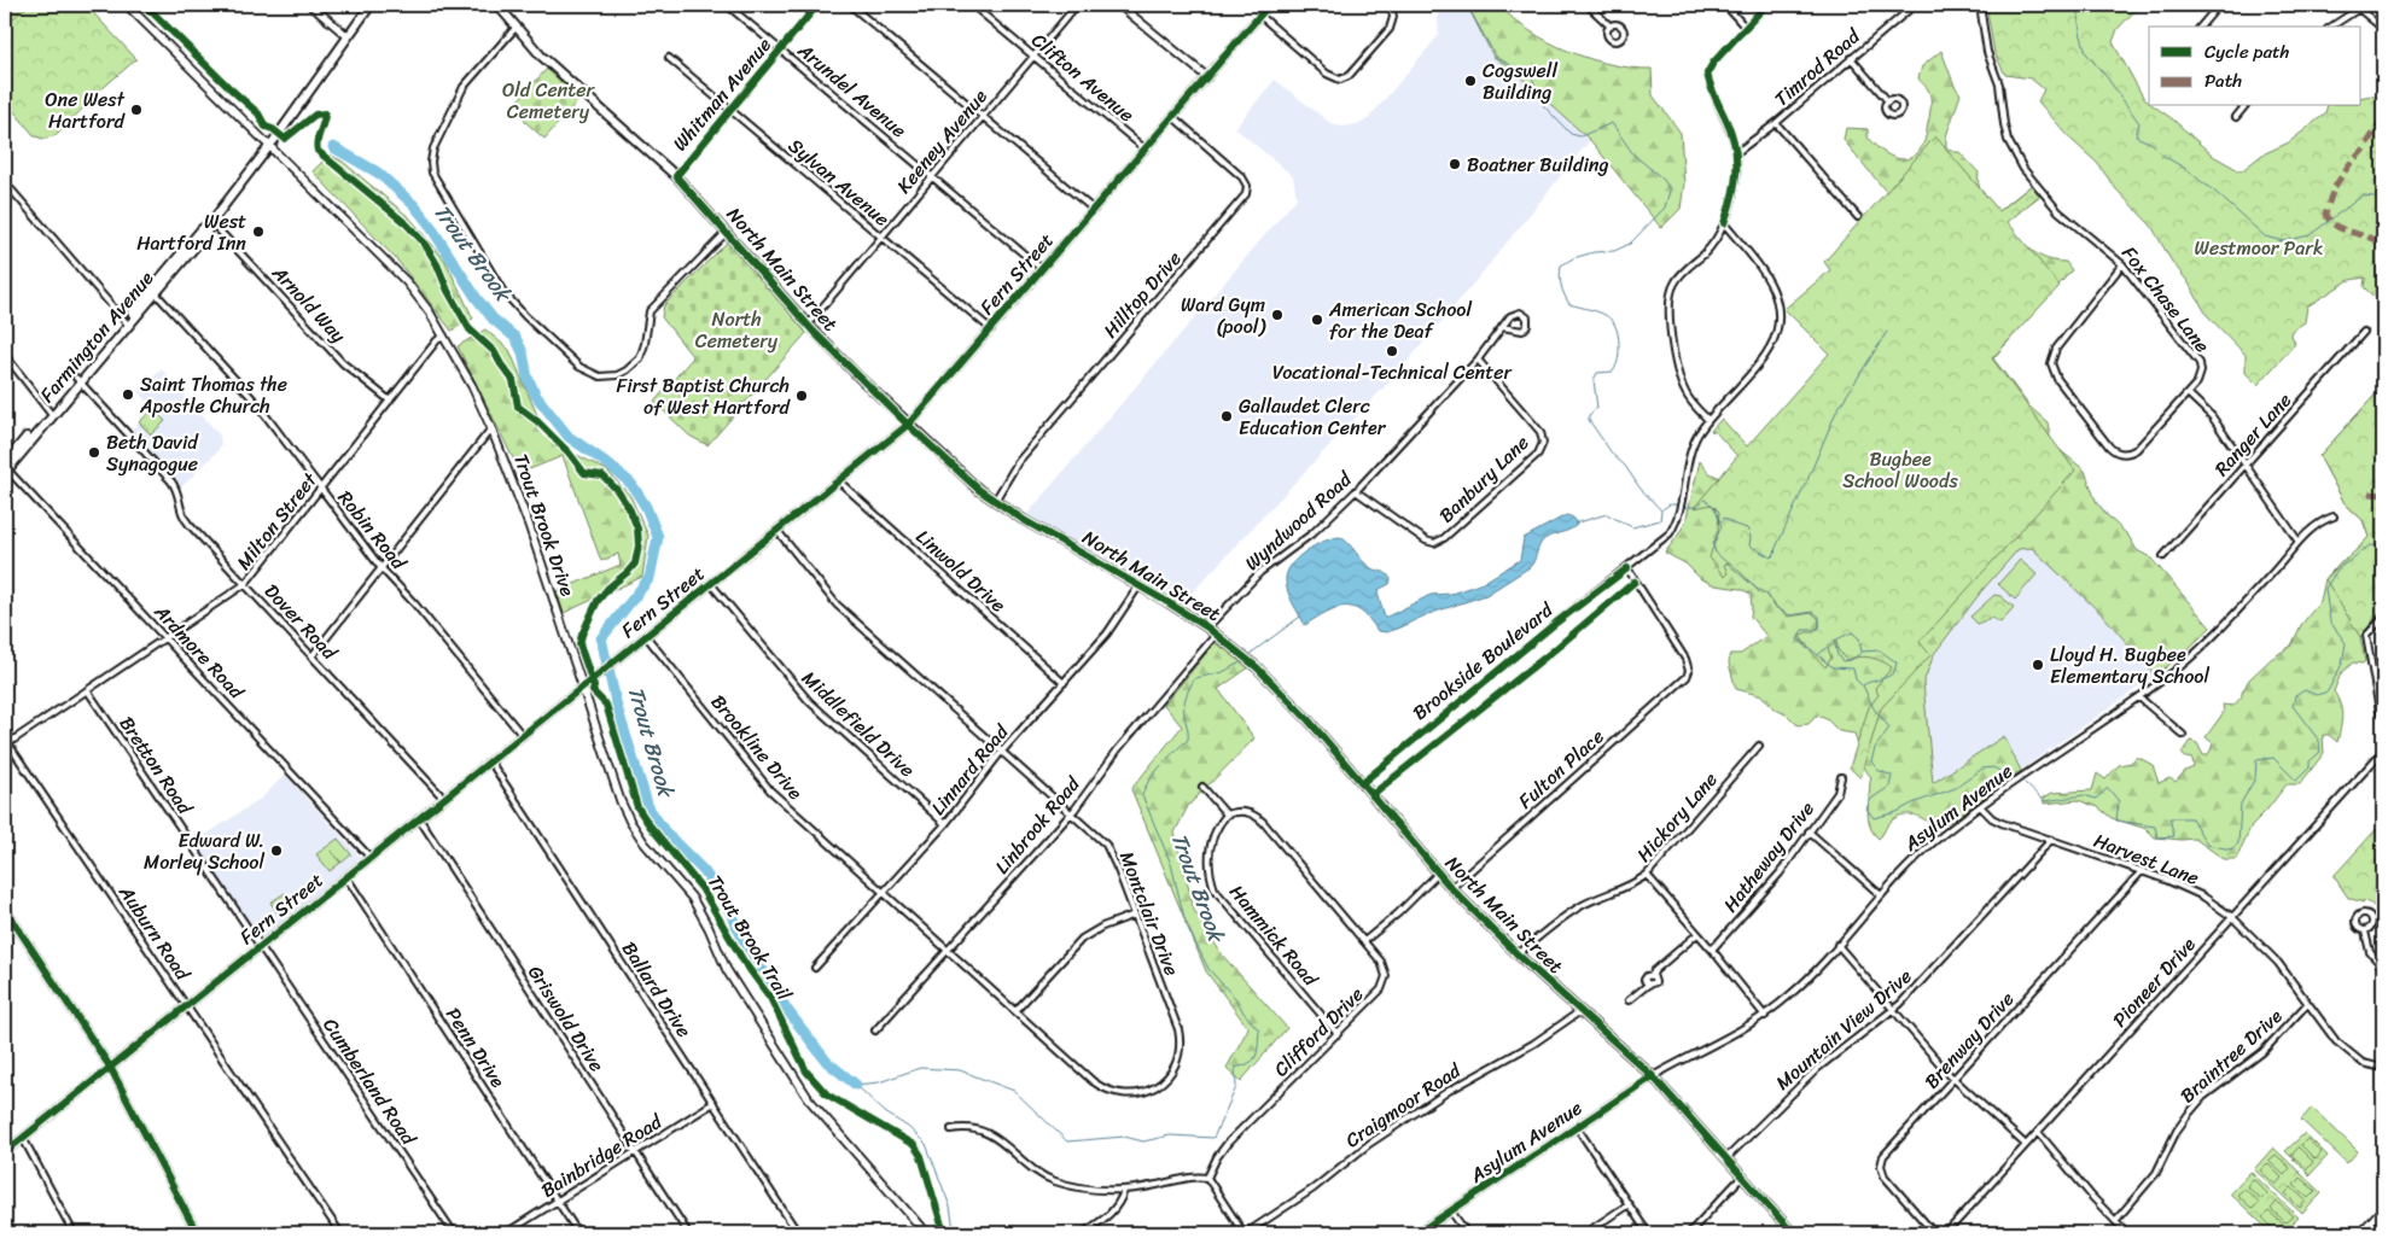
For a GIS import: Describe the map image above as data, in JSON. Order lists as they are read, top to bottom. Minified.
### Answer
{"streets":{"main road":["North Main Street","Farmington Avenue"],"street":["Timrod Road","Clifton Avenue","Arundel Avenue","Whitman Avenue","Keeney Avenue","Sylvan Avenue","Fern Street","Hilltop Drive","Fox Chase Lane","Arnold Way","Ranger Lane","Banbury Lane","Milton Street","Wyndwood Road","Trout Brook Drive","Robin Road","Linwold Drive","Dover Road","Ardmore Road","Brookside Boulevard","Middlefield Drive","Brookline Drive","Bretton Road","Fulton Place","Linnard Road","Asylum Avenue","Hickory Lane","Linbrook Road","Hatheway Drive","Harvest Lane","Montclair Drive","Auburn Road","Hammick Road","Pioneer Drive","Ballard Drive","Griswold Drive","Mountain View Drive","Clifford Drive","Brenway Drive","Penn Drive","Braintree Drive","Cumberland Road","Craigmoor Road","Bainbridge Road"],"cycle path":["Trout Brook Trail"]},"crossings":[["Clifton Avenue","Keeney Avenue"],["Clifton Avenue","Fern Street"],["Arundel Avenue","Whitman Avenue"],["Arundel Avenue","Keeney Avenue"],["Arundel Avenue","Fern Street"],["Whitman Avenue","Sylvan Avenue"],["Whitman Avenue","North Main Street"],["Keeney Avenue","Sylvan Avenue"],["Keeney Avenue","North Main Street"],["Sylvan Avenue","Fern Street"],["North Main Street","Fern Street"],["North Main Street","Hilltop Drive"],["North Main Street","Wyndwood Road"],["North Main Street","Brookside Boulevard"],["North Main Street","Fulton Place"],["North Main Street","Linnard Road"],["North Main Street","Asylum Avenue"],["North Main Street","Hickory Lane"],["North Main Street","Linbrook Road"],["North Main Street","Mountain View Drive"],["North Main Street","Craigmoor Road"],["Fern Street","Hilltop Drive"],["Fern Street","Trout Brook Drive"],["Fern Street","Robin Road"],["Fern Street","Linwold Drive"],["Fern Street","Dover Road"],["Fern Street","Ardmore Road"],["Fern Street","Middlefield Drive"],["Fern Street","Brookline Drive"],["Fern Street","Bretton Road"],["Fern Street","Montclair Drive"],["Fern Street","Auburn Road"],["Fern Street","Ballard Drive"],["Fern Street","Griswold Drive"],["Fern Street","Penn Drive"],["Fern Street","Cumberland Road"],["Arnold Way","Farmington Avenue"],["Arnold Way","Milton Street"],["Farmington Avenue","Trout Brook Drive"],["Farmington Avenue","Robin Road"],["Farmington Avenue","Dover Road"],["Farmington Avenue","Ardmore Road"],["Banbury Lane","Wyndwood Road"],["Milton Street","Trout Brook Drive"],["Milton Street","Robin Road"],["Milton Street","Dover Road"],["Milton Street","Ardmore Road"],["Milton Street","Bretton Road"],["Milton Street","Auburn Road"],["Linwold Drive","Linnard Road"],["Brookside Boulevard","Fulton Place"],["Middlefield Drive","Linnard Road"],["Brookline Drive","Linnard Road"],["Brookline Drive","Montclair Drive"],["Bretton Road","Cumberland Road"],["Linnard Road","Montclair Drive"],["Asylum Avenue","Harvest Lane"],["Linbrook Road","Montclair Drive"],["Harvest Lane","Pioneer Drive"],["Harvest Lane","Mountain View Drive"],["Harvest Lane","Brenway Drive"],["Harvest Lane","Braintree Drive"],["Hammick Road","Clifford Drive"],["Ballard Drive","Bainbridge Road"],["Griswold Drive","Bainbridge Road"],["Penn Drive","Bainbridge Road"]],"water":["Trout Brook"],"parks":["Old Center Cemetery","Westmoor Park","North Cemetery","Bugbee School Woods"],"places":["Cogswell Building","One West Hartford","Boatner Building","West Hartford Inn","Ward Gym (pool)","American School for the Deaf","Vocational-Technical Center","Saint Thomas the Apostle Church","First Baptist Church of West Hartford","Gallaudet Clerc Education Center","Beth David Synagogue","Lloyd H. Bugbee Elementary School","Edward W. Morley School"],"legend":["Cycle path","Path"]}
